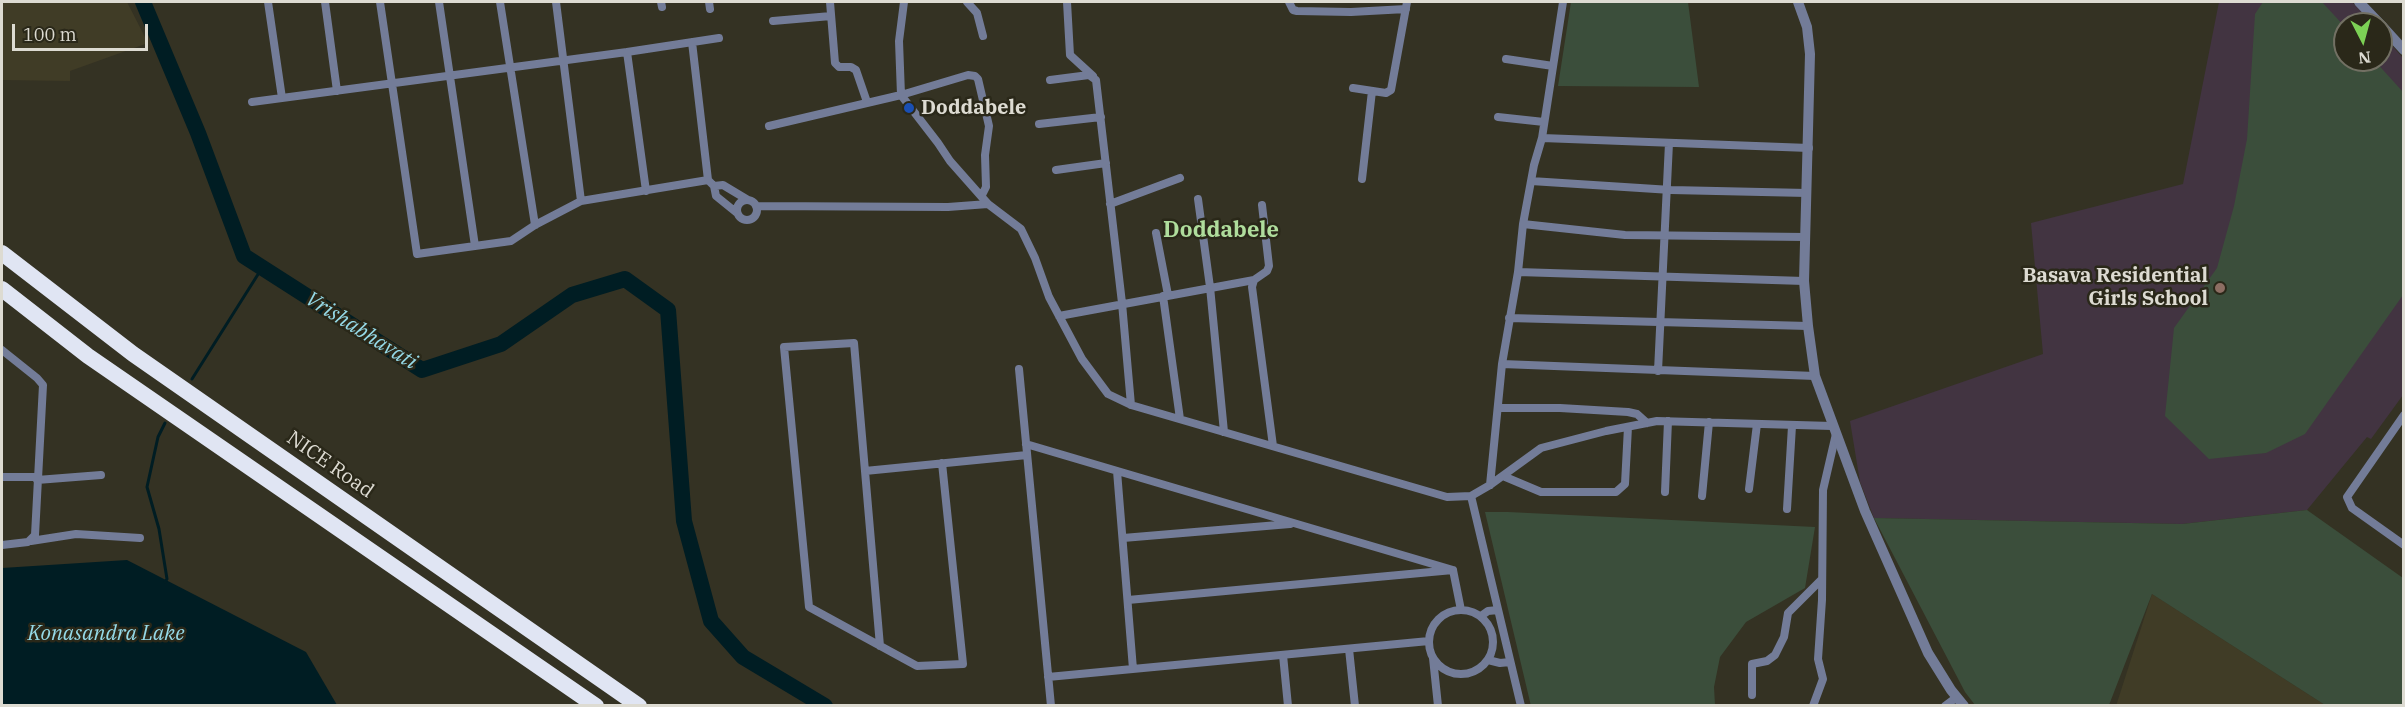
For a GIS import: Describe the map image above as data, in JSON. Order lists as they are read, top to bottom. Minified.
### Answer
{"streets":{"highway":["NICE Road"]},"districts":["Doddabele"],"water":["Vrishabhavati","Konasandra Lake"],"places":["Doddabele","Basava Residential Girls School"],"scale_bar":"100 m","north":"bottom"}
